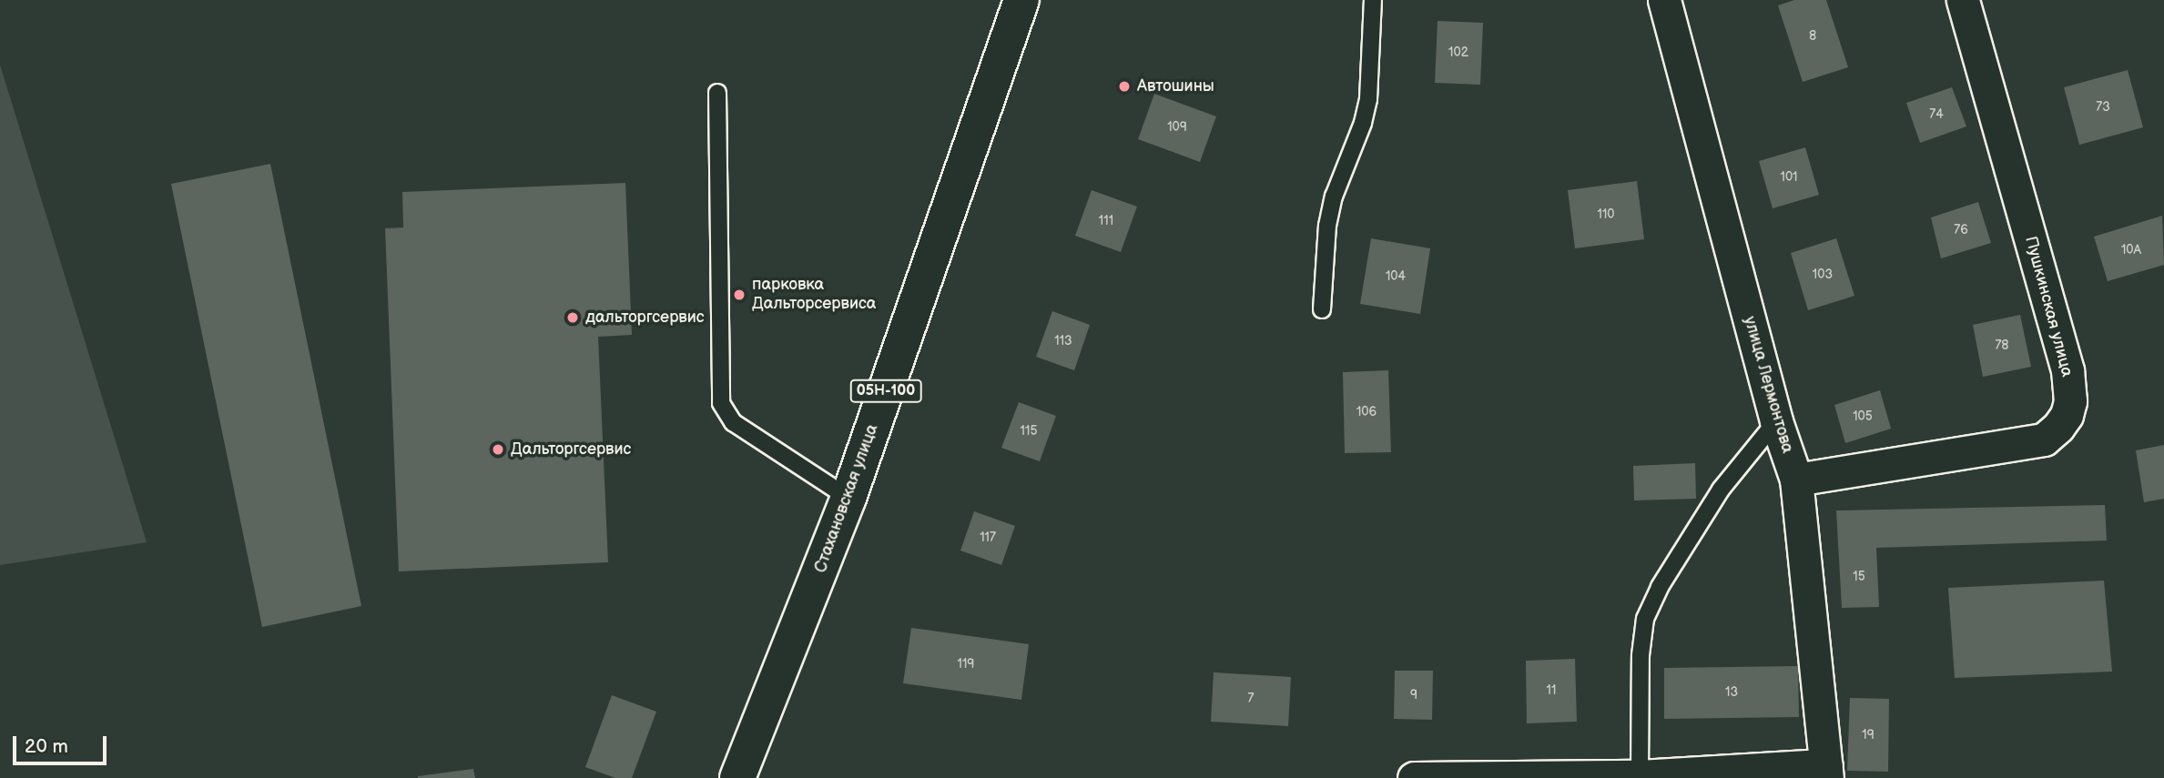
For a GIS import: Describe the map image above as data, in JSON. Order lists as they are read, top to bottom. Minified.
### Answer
{"streets":{"main road":["05Н-100","Стахановская улица"],"street":["Пушкинская улица","улица Лермонтова"]},"crossings":[["Пушкинская улица","улица Лермонтова"]],"places":["Автошины","парковка Дальторсервиса","дальторгсервис","Дальторгсервис"],"house_numbers":["8","102","73","74","109","101","110","111","76","10А","103","104","113","78","106","105","115","117","15","119","11","13","9","7","19"],"scale_bar":"20 m"}
